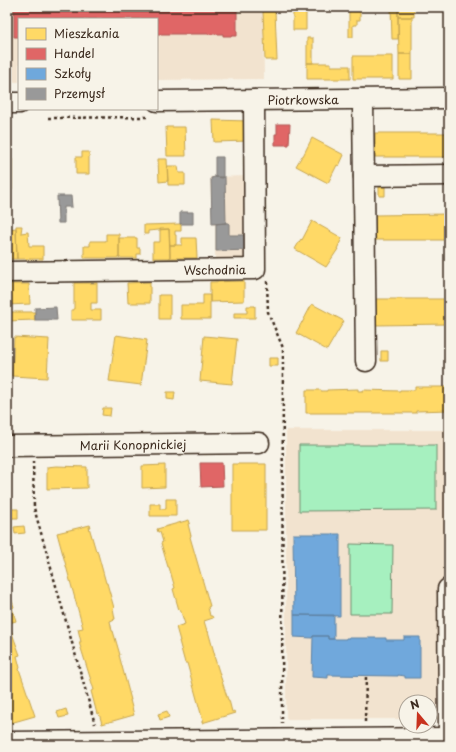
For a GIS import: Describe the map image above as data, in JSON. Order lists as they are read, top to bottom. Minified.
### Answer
{"streets":{"street":["Piotrkowska","Wschodnia","Marii Konopnickiej"]},"crossings":[["Piotrkowska","Wschodnia"]],"legend":["Mieszkania","Handel","Szkoły","Przemysł"],"north":"top"}
